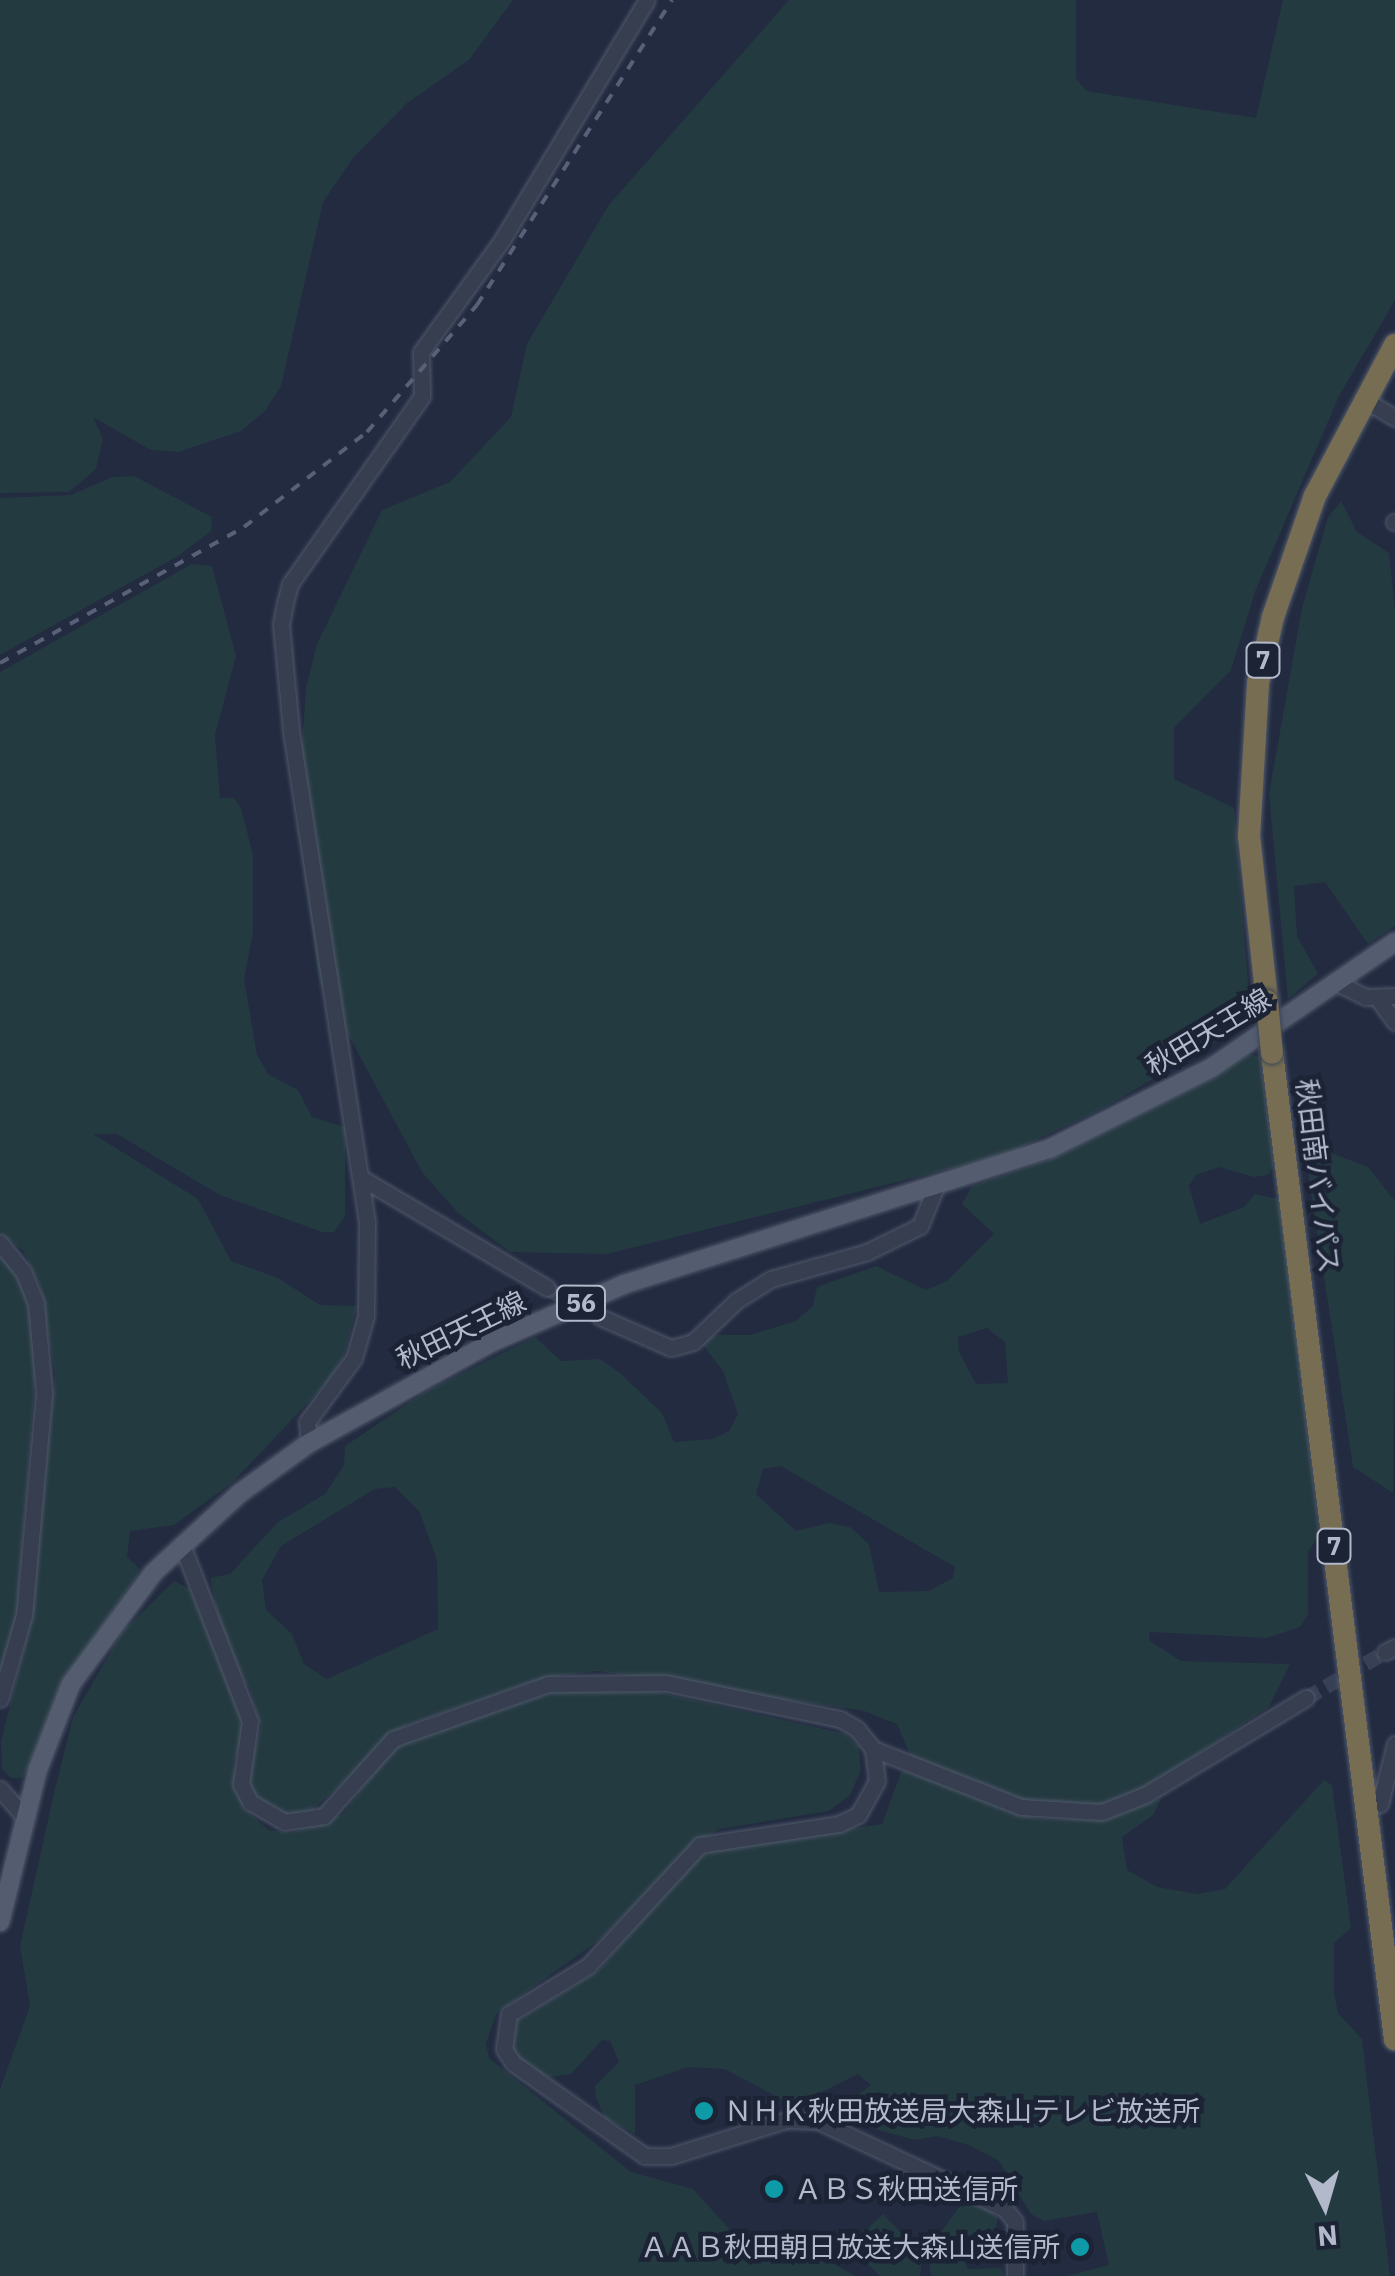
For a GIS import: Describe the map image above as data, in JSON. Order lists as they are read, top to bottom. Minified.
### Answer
{"streets":{"highway":["7","秋田南バイパス"],"main road":["秋田天王線","56"]},"places":["ＮＨＫ秋田放送局大森山テレビ放送所","ＡＢＳ秋田送信所","ＡＡＢ秋田朝日放送大森山送信所"],"north":"bottom"}
